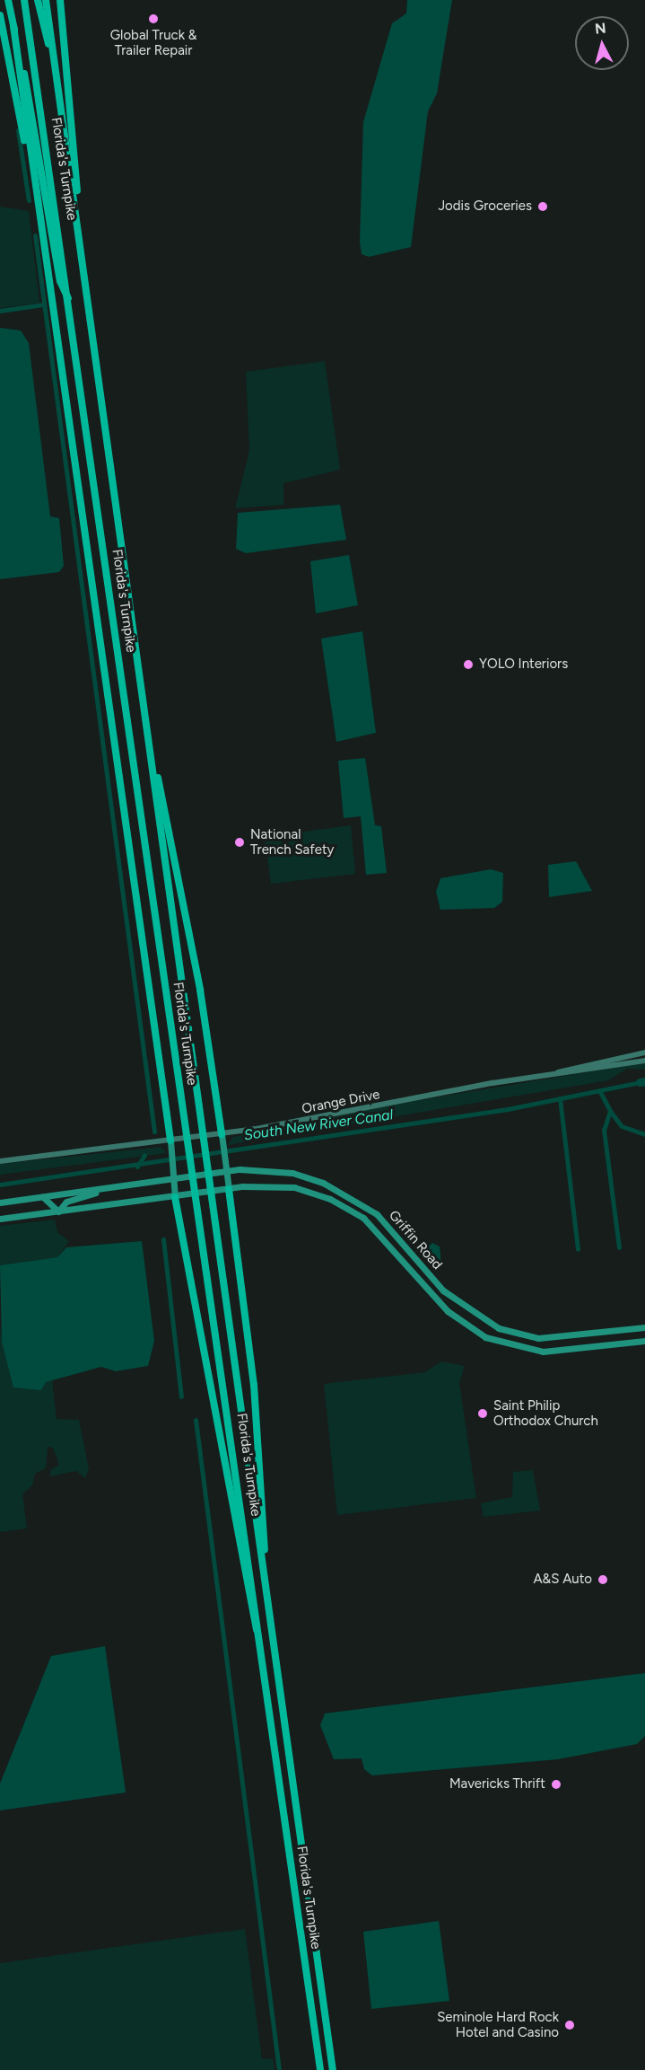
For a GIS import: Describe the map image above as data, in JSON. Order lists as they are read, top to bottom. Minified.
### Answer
{"streets":{"highway":["Florida's Turnpike"],"main road":["Griffin Road"],"street":["Orange Drive"]},"water":["South New River Canal"],"places":["Global Truck & Trailer Repair","Jodis Groceries","YOLO Interiors","National Trench Safety","Saint Philip Orthodox Church","A&S Auto","Mavericks Thrift","Seminole Hard Rock Hotel and Casino"],"north":"top"}
